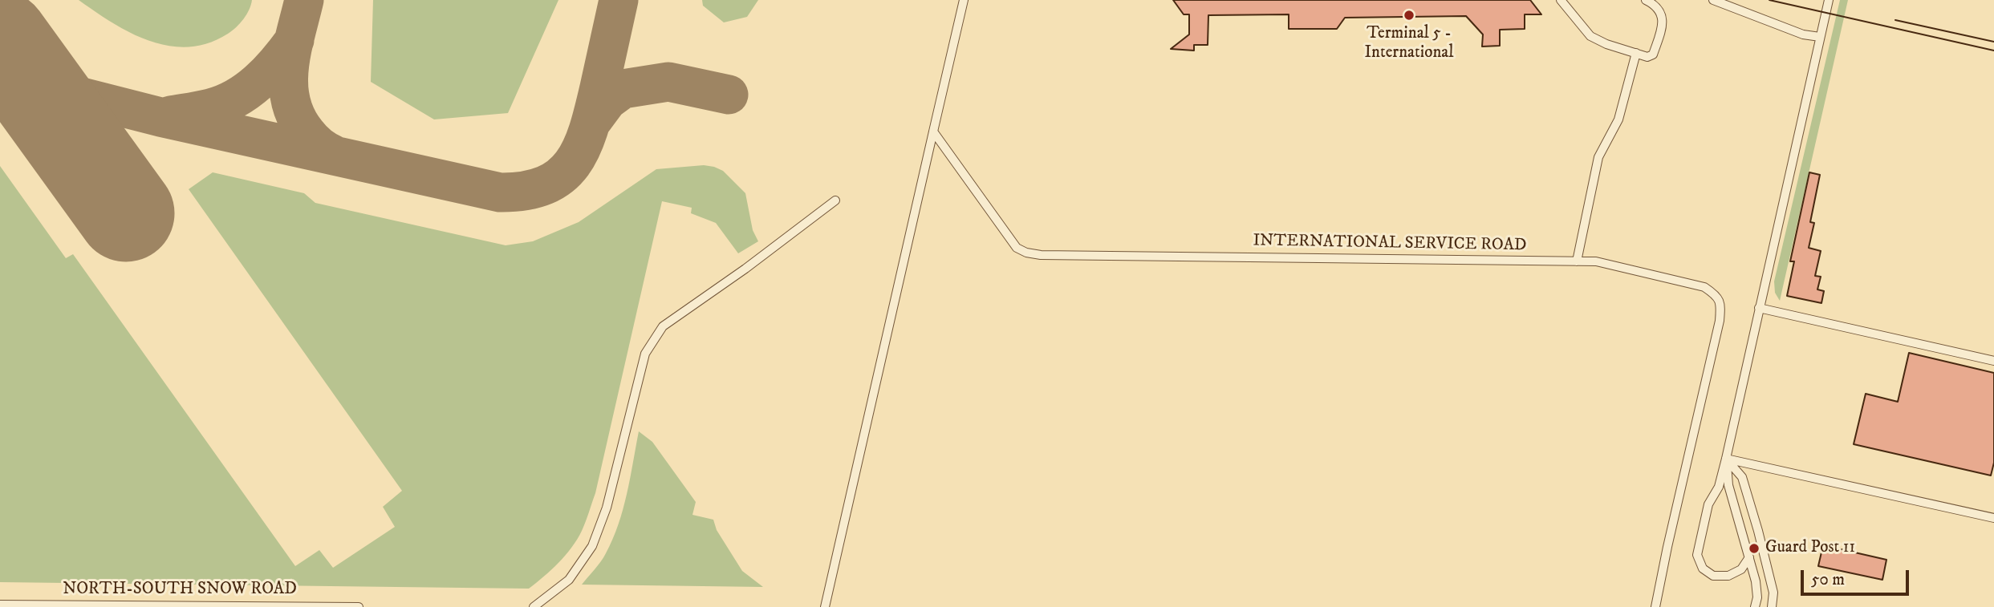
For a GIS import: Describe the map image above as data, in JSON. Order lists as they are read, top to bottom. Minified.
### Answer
{"streets":{"lane":["INTERNATIONAL SERVICE ROAD","NORTH-SOUTH SNOW ROAD"]},"places":["Terminal 5 - International","Guard Post 11"],"scale_bar":"50 m"}
